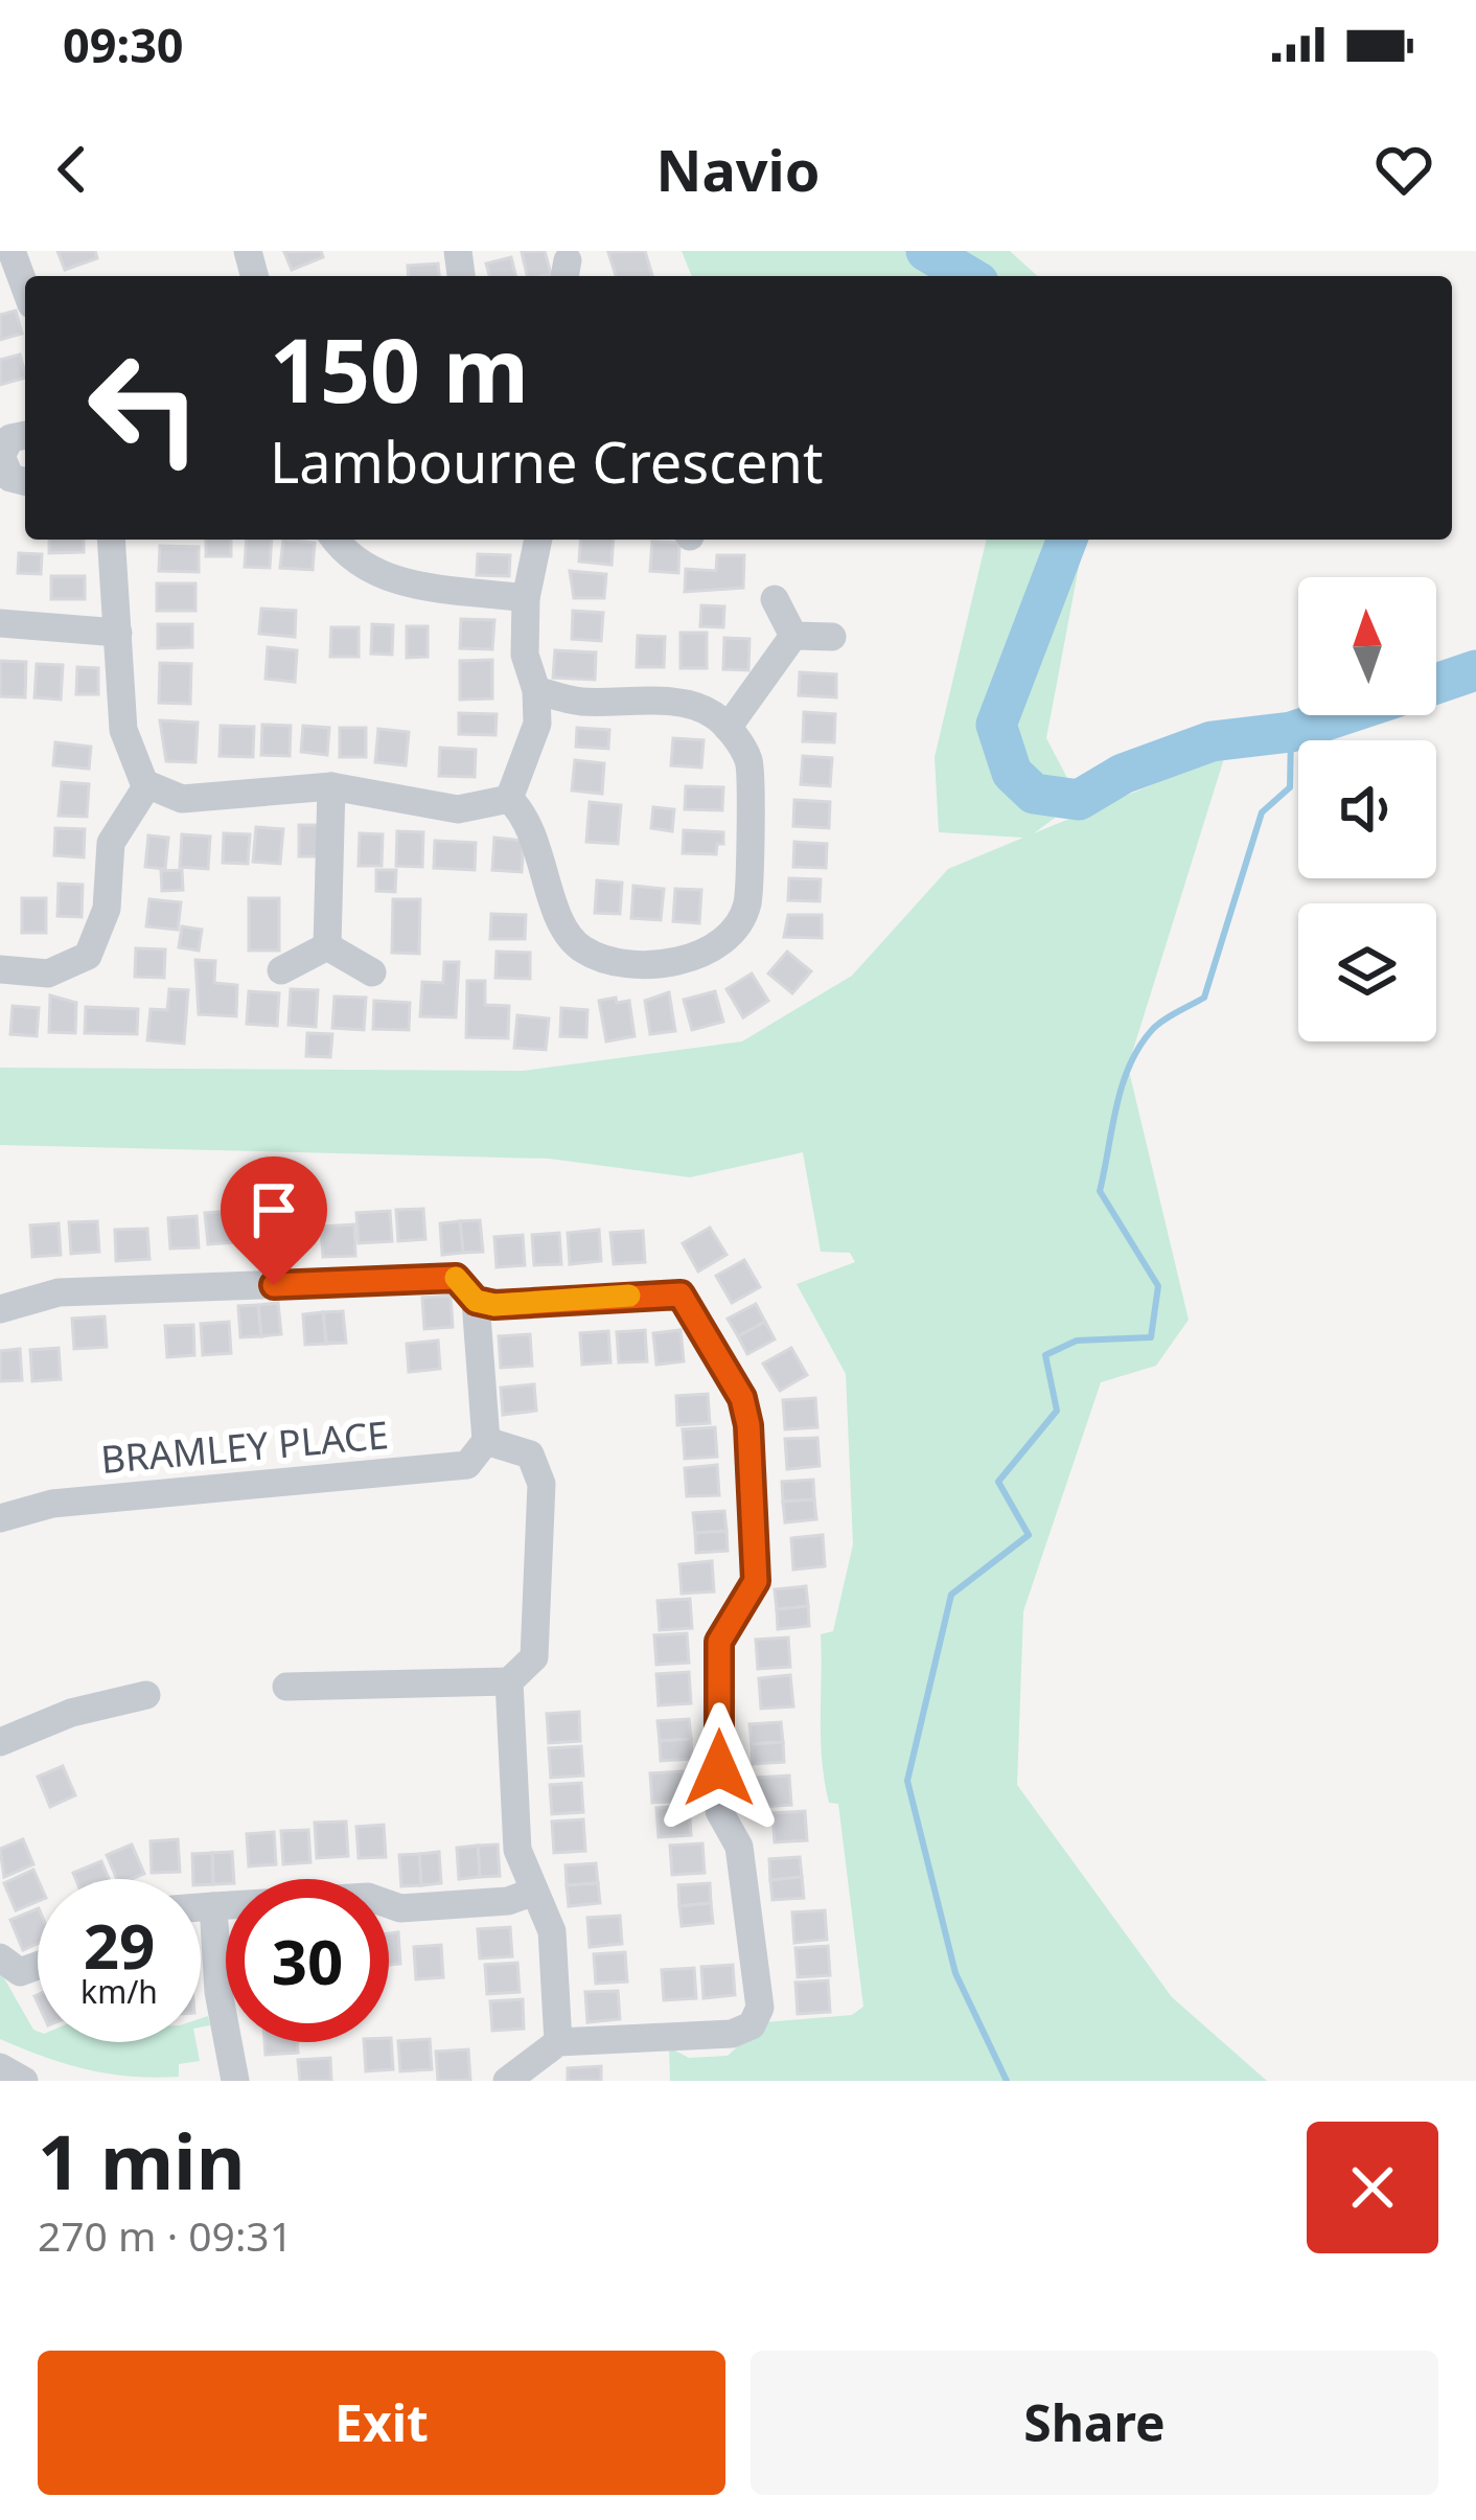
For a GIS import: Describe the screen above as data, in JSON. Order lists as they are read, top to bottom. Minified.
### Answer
{"streets":{"street":["BRAMLEY PLACE"]},"north":"top","page":{"status":"09:30","header":"Navio","turn":["150 m","Lambourne Crescent"],"speed":"29 km/h","limit":"30","heading":["1 min","270 m · 09:31"],"buttons":["Exit","Share"]}}
